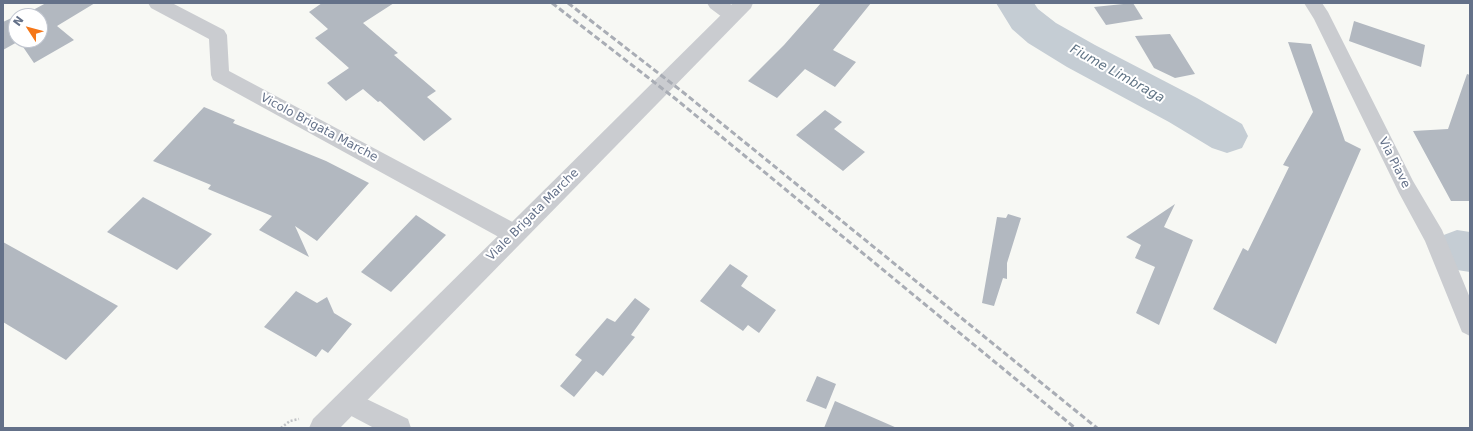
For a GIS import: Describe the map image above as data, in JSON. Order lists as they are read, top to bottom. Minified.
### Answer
{"streets":{"street":["Vicolo Brigata Marche","Via Piave","Viale Brigata Marche"]},"crossings":[["Vicolo Brigata Marche","Viale Brigata Marche"]],"water":["Fiume Limbraga"],"north":"top left"}
